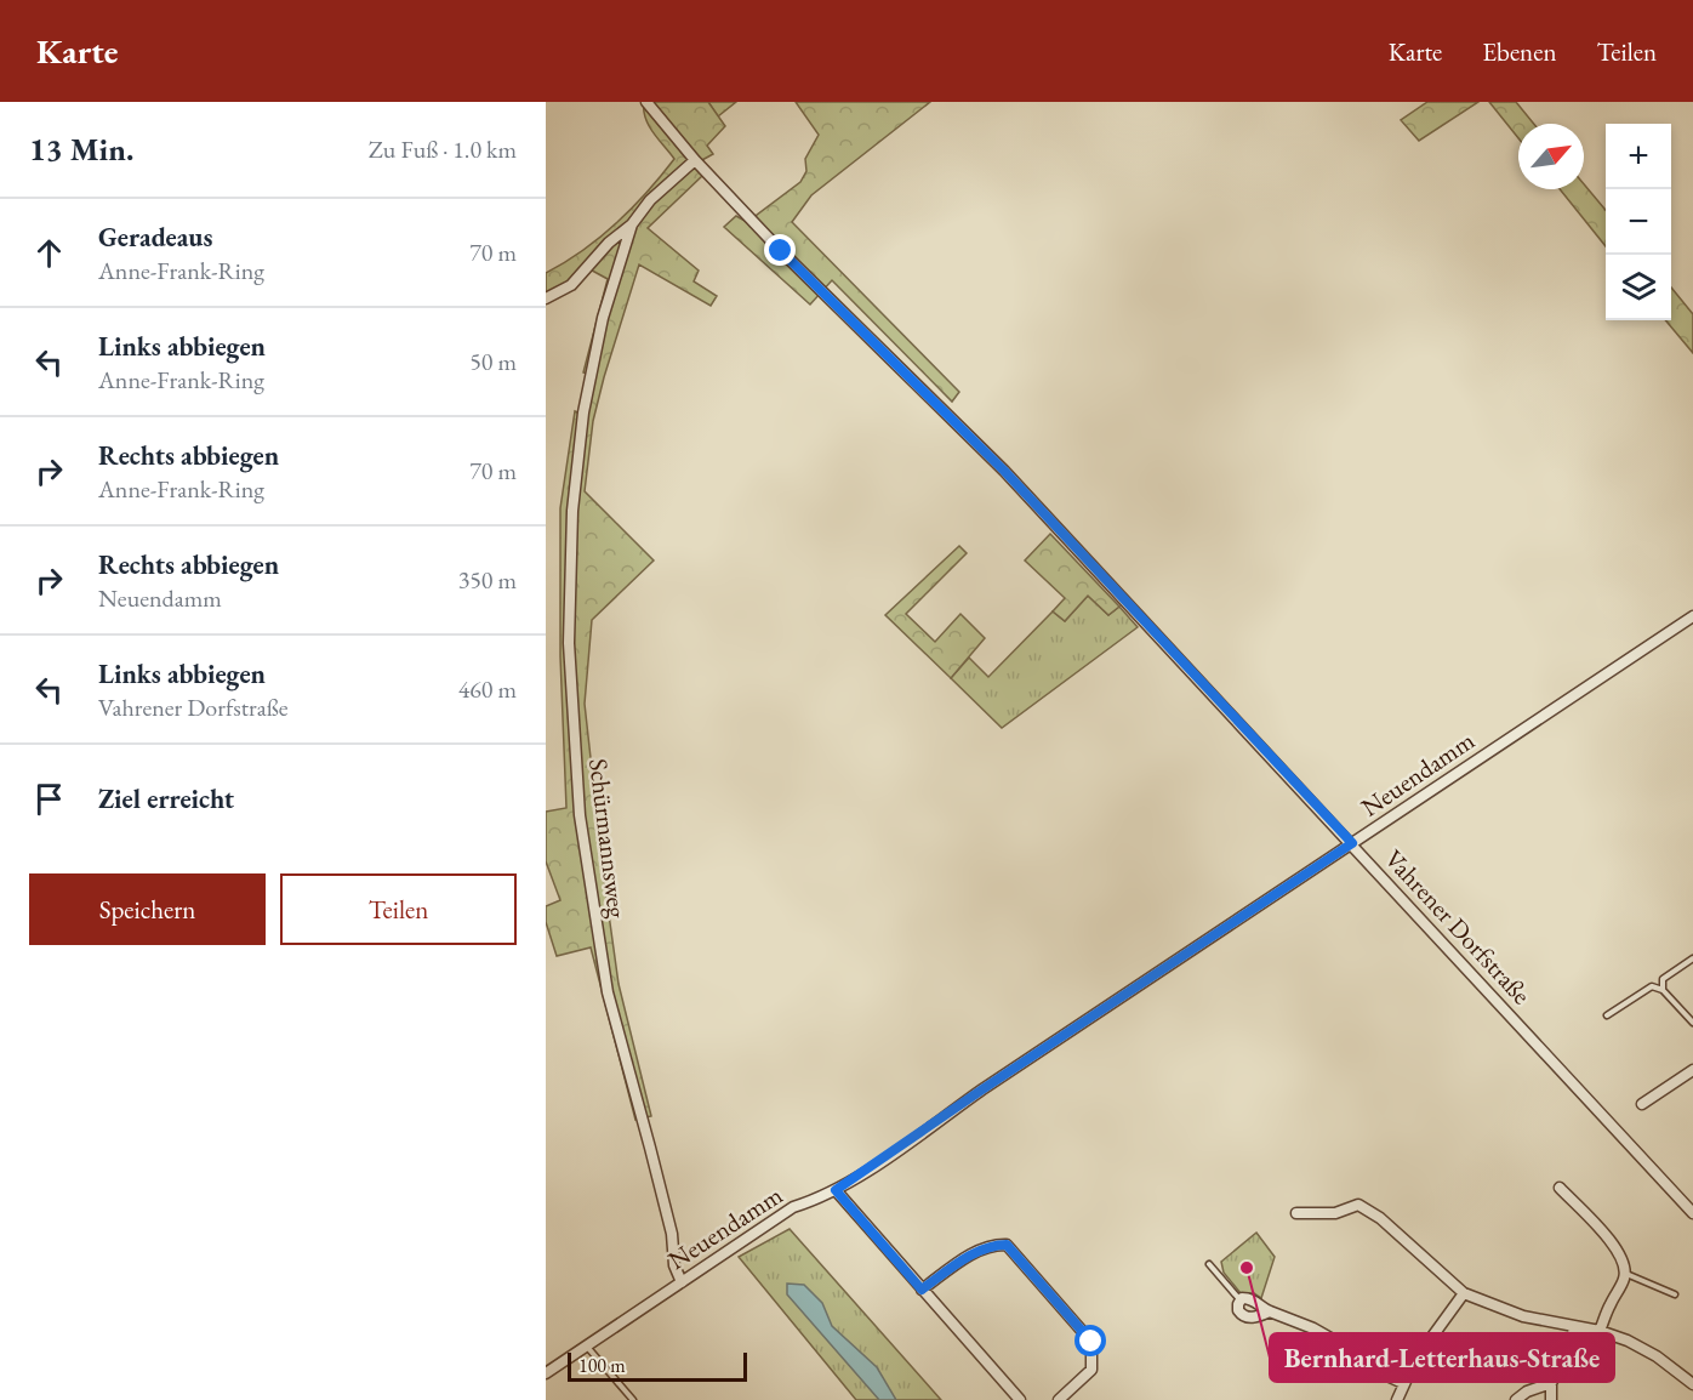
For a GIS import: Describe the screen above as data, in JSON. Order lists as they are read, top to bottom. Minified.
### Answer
{"streets":{"street":["Neuendamm","Schürmannsweg","Vahrener Dorfstraße"]},"crossings":[["Neuendamm","Schürmannsweg"],["Neuendamm","Vahrener Dorfstraße"],["Schürmannsweg","Vahrener Dorfstraße"]],"places":["Bernhard-Letterhaus-Straße"],"scale_bar":"100 m","north":"top right","page":{"header":"Karte","nav":["Karte","Ebenen","Teilen"],"heading":["13 Min.","Zu Fuß · 1.0 km"],"map_buttons":["+","−"],"list":[["Geradeaus","Anne-Frank-Ring","70 m"],["Links abbiegen","Anne-Frank-Ring","50 m"],["Rechts abbiegen","Anne-Frank-Ring","70 m"],["Rechts abbiegen","Neuendamm","350 m"],["Links abbiegen","Vahrener Dorfstraße","460 m"],"Ziel erreicht"],"buttons":["Speichern","Teilen"],"scale":"100 m"}}
